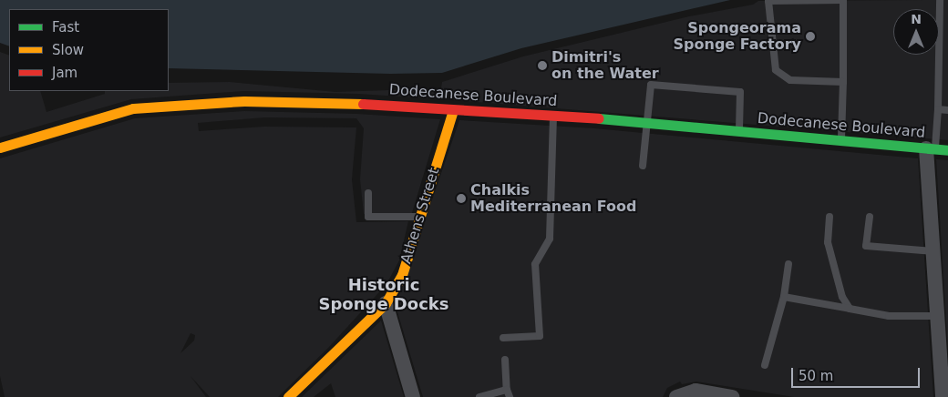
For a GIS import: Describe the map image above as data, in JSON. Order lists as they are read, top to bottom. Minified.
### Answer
{"streets":{"street":["Dodecanese Boulevard","Athens Street"]},"crossings":[["Dodecanese Boulevard","Athens Street"]],"districts":["Historic Sponge Docks"],"places":["Spongeorama Sponge Factory","Dimitri's on the Water","Chalkis Mediterranean Food"],"legend":["Fast","Slow","Jam"],"scale_bar":"50 m","north":"top"}
